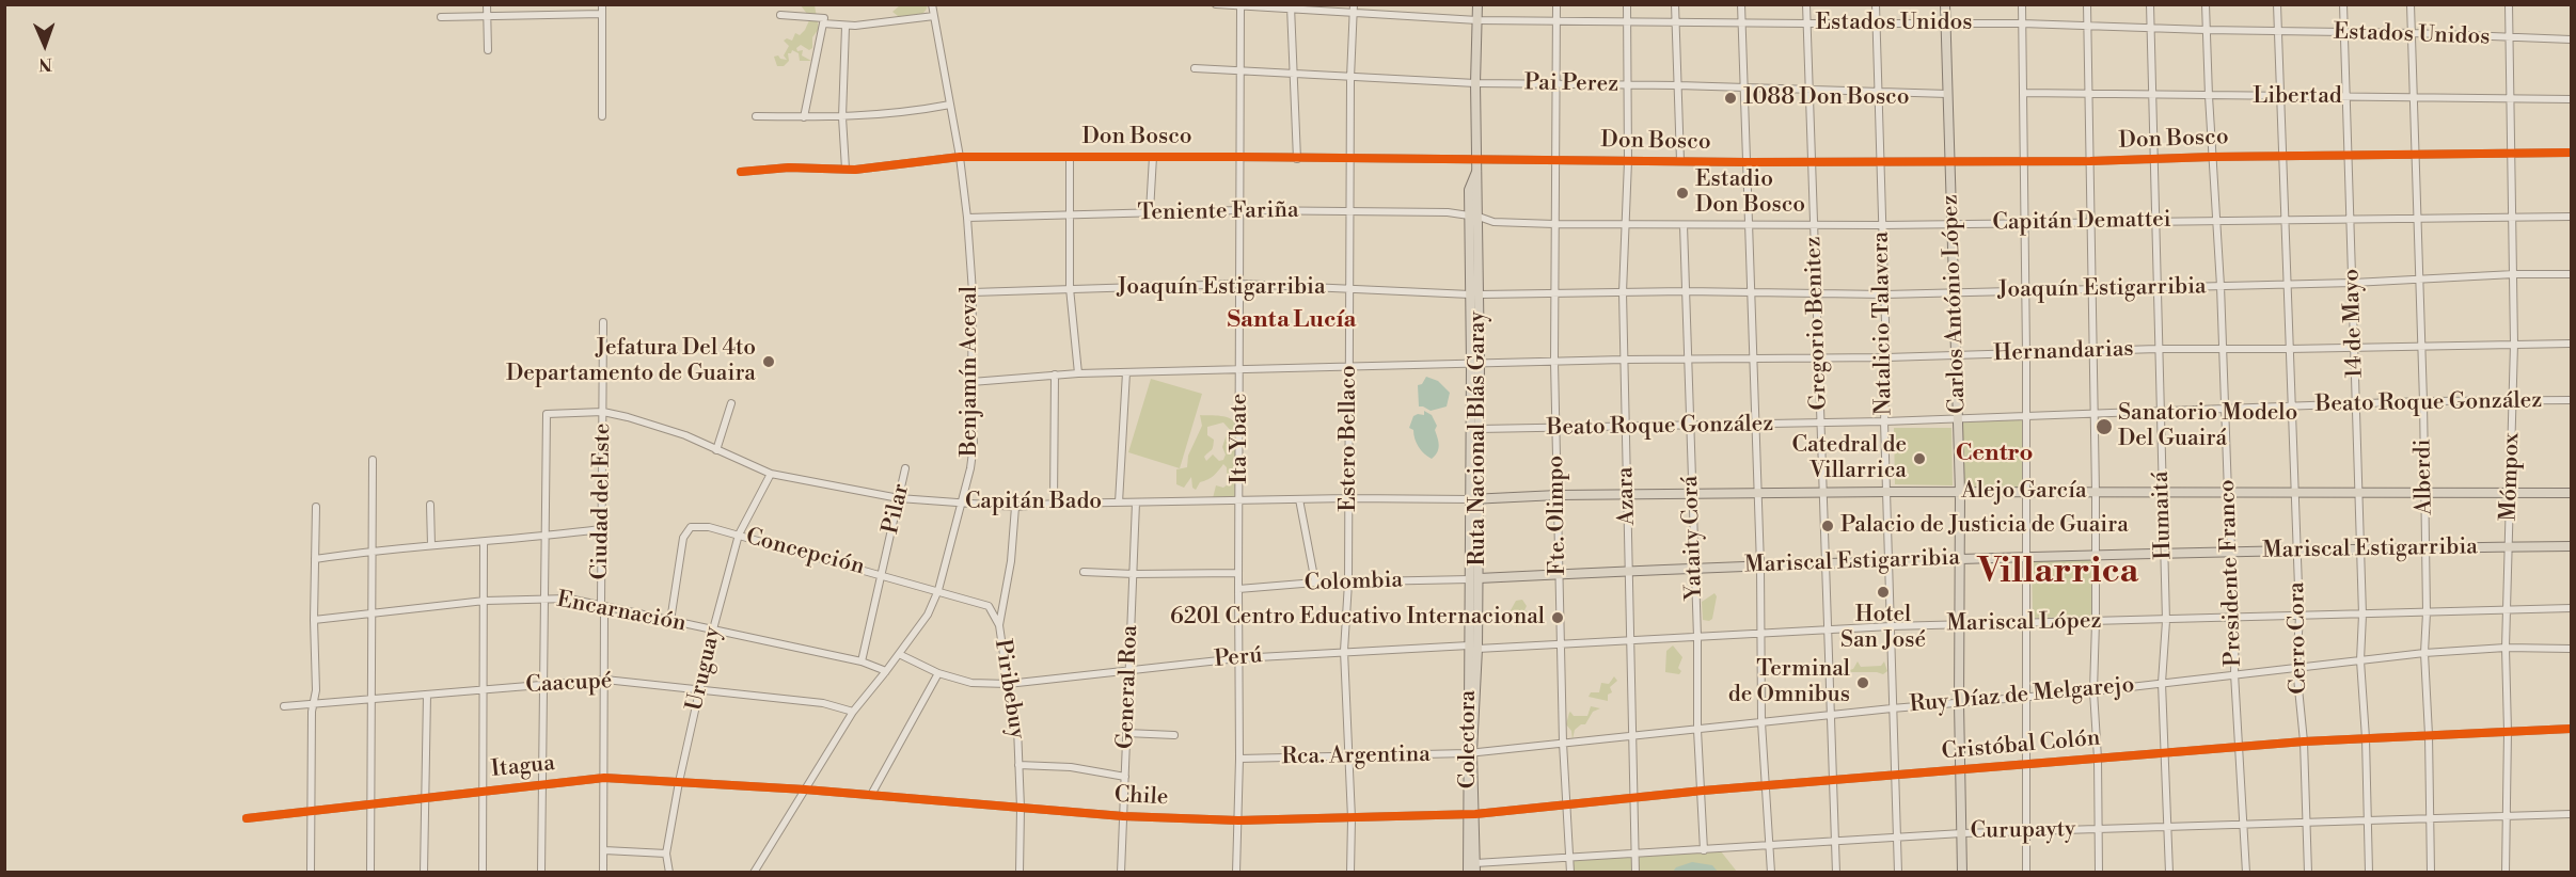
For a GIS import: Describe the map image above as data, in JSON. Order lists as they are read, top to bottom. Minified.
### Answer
{"streets":{"highway":["Ruta Nacional Blás Garay"],"main road":["Carlos António López","Alejo García","Mariscal Estigarribia","Colectora"],"street":["Estados Unidos","Pai Perez","Libertad","Don Bosco","Teniente Fariña","Capitán Demattei","Joaquín Estigarribia","Gregorio Benitez","Natalicio Talavera","14 de Mayo","Hernandarias","Benjamín Aceval","Beato Roque González","Ita Ybate","Estero Bellaco","Alberdi","Mómpox","Azara","Ciudad del Este","Capitán Bado","Pilar","Fte. Olimpo","Humaitá","Yataity Corá","Concepción","Presidente Franco","Colombia","Encarnación","Mariscal López","Cerro Cora","Perú","Uruguay","Caacupé","General Roa","Piribebuy","Ruy Díaz de Melgarejo","Cristóbal Colón","Rca. Argentina","Itagua","Chile","Curupayty"]},"crossings":[["Estados Unidos","Carlos António López"],["Estados Unidos","Gregorio Benitez"],["Estados Unidos","Natalicio Talavera"],["Estados Unidos","14 de Mayo"],["Estados Unidos","Ita Ybate"],["Estados Unidos","Estero Bellaco"],["Estados Unidos","Ruta Nacional Blás Garay"],["Estados Unidos","Alberdi"],["Estados Unidos","Mómpox"],["Estados Unidos","Azara"],["Estados Unidos","Fte. Olimpo"],["Estados Unidos","Humaitá"],["Estados Unidos","Presidente Franco"],["Estados Unidos","Cerro Cora"],["Pai Perez","Carlos António López"],["Pai Perez","Gregorio Benitez"],["Pai Perez","Natalicio Talavera"],["Pai Perez","Ita Ybate"],["Pai Perez","Estero Bellaco"],["Pai Perez","Ruta Nacional Blás Garay"],["Pai Perez","Azara"],["Pai Perez","Fte. Olimpo"],["Libertad","14 de Mayo"],["Libertad","Alberdi"],["Libertad","Mómpox"],["Libertad","Humaitá"],["Libertad","Presidente Franco"],["Libertad","Cerro Cora"],["Don Bosco","Carlos António López"],["Don Bosco","Gregorio Benitez"],["Don Bosco","Natalicio Talavera"],["Don Bosco","14 de Mayo"],["Don Bosco","Benjamín Aceval"],["Don Bosco","Ita Ybate"],["Don Bosco","Estero Bellaco"],["Don Bosco","Ruta Nacional Blás Garay"],["Don Bosco","Alberdi"],["Don Bosco","Mómpox"],["Don Bosco","Azara"],["Don Bosco","Fte. Olimpo"],["Don Bosco","Humaitá"],["Don Bosco","Presidente Franco"],["Don Bosco","Cerro Cora"],["Teniente Fariña","Capitán Demattei"],["Teniente Fariña","Benjamín Aceval"],["Teniente Fariña","Ita Ybate"],["Teniente Fariña","Estero Bellaco"],["Teniente Fariña","Ruta Nacional Blás Garay"],["Capitán Demattei","Carlos António López"],["Capitán Demattei","Gregorio Benitez"],["Capitán Demattei","Natalicio Talavera"],["Capitán Demattei","14 de Mayo"],["Capitán Demattei","Ruta Nacional Blás Garay"],["Capitán Demattei","Alberdi"],["Capitán Demattei","Mómpox"],["Capitán Demattei","Azara"],["Capitán Demattei","Fte. Olimpo"],["Capitán Demattei","Humaitá"],["Capitán Demattei","Yataity Corá"],["Capitán Demattei","Presidente Franco"],["Capitán Demattei","Cerro Cora"],["Joaquín Estigarribia","Carlos António López"],["Joaquín Estigarribia","Gregorio Benitez"],["Joaquín Estigarribia","Natalicio Talavera"],["Joaquín Estigarribia","14 de Mayo"],["Joaquín Estigarribia","Benjamín Aceval"],["Joaquín Estigarribia","Ita Ybate"],["Joaquín Estigarribia","Estero Bellaco"],["Joaquín Estigarribia","Ruta Nacional Blás Garay"],["Joaquín Estigarribia","Alberdi"],["Joaquín Estigarribia","Mómpox"],["Joaquín Estigarribia","Azara"],["Joaquín Estigarribia","Fte. Olimpo"],["Joaquín Estigarribia","Humaitá"],["Joaquín Estigarribia","Yataity Corá"],["Joaquín Estigarribia","Presidente Franco"],["Joaquín Estigarribia","Cerro Cora"],["Carlos António López","Hernandarias"],["Carlos António López","Beato Roque González"],["Carlos António López","Alejo García"],["Carlos António López","Mariscal Estigarribia"],["Carlos António López","Mariscal López"],["Carlos António López","Ruy Díaz de Melgarejo"],["Carlos António López","Cristóbal Colón"],["Carlos António López","Curupayty"],["Gregorio Benitez","Hernandarias"],["Gregorio Benitez","Beato Roque González"],["Gregorio Benitez","Alejo García"],["Gregorio Benitez","Mariscal Estigarribia"],["Gregorio Benitez","Mariscal López"],["Gregorio Benitez","Ruy Díaz de Melgarejo"],["Gregorio Benitez","Cristóbal Colón"],["Gregorio Benitez","Curupayty"],["Natalicio Talavera","Hernandarias"],["Natalicio Talavera","Beato Roque González"],["Natalicio Talavera","Alejo García"],["Natalicio Talavera","Mariscal Estigarribia"],["Natalicio Talavera","Mariscal López"],["Natalicio Talavera","Ruy Díaz de Melgarejo"],["Natalicio Talavera","Cristóbal Colón"],["Natalicio Talavera","Curupayty"],["14 de Mayo","Hernandarias"],["14 de Mayo","Beato Roque González"],["14 de Mayo","Alejo García"],["14 de Mayo","Mariscal Estigarribia"],["14 de Mayo","Mariscal López"],["14 de Mayo","Ruy Díaz de Melgarejo"],["14 de Mayo","Cristóbal Colón"],["14 de Mayo","Curupayty"],["Hernandarias","Benjamín Aceval"],["Hernandarias","Ita Ybate"],["Hernandarias","Estero Bellaco"],["Hernandarias","Ruta Nacional Blás Garay"],["Hernandarias","Alberdi"],["Hernandarias","Mómpox"],["Hernandarias","Azara"],["Hernandarias","Fte. Olimpo"],["Hernandarias","Humaitá"],["Hernandarias","Yataity Corá"],["Hernandarias","Presidente Franco"],["Hernandarias","Cerro Cora"],["Benjamín Aceval","Capitán Bado"],["Benjamín Aceval","Concepción"],["Benjamín Aceval","Encarnación"],["Benjamín Aceval","Perú"],["Benjamín Aceval","Caacupé"],["Benjamín Aceval","Itagua"],["Benjamín Aceval","Chile"],["Beato Roque González","Ruta Nacional Blás Garay"],["Beato Roque González","Alberdi"],["Beato Roque González","Mómpox"],["Beato Roque González","Azara"],["Beato Roque González","Fte. Olimpo"],["Beato Roque González","Humaitá"],["Beato Roque González","Yataity Corá"],["Beato Roque González","Presidente Franco"],["Beato Roque González","Cerro Cora"],["Ita Ybate","Capitán Bado"],["Ita Ybate","Colombia"],["Ita Ybate","Perú"],["Ita Ybate","Rca. Argentina"],["Ita Ybate","Chile"],["Estero Bellaco","Capitán Bado"],["Estero Bellaco","Colombia"],["Estero Bellaco","Perú"],["Estero Bellaco","Rca. Argentina"],["Estero Bellaco","Chile"],["Ruta Nacional Blás Garay","Alejo García"],["Ruta Nacional Blás Garay","Capitán Bado"],["Ruta Nacional Blás Garay","Mariscal Estigarribia"],["Ruta Nacional Blás Garay","Colombia"],["Ruta Nacional Blás Garay","Mariscal López"],["Ruta Nacional Blás Garay","Perú"],["Ruta Nacional Blás Garay","Ruy Díaz de Melgarejo"],["Ruta Nacional Blás Garay","Colectora"],["Ruta Nacional Blás Garay","Cristóbal Colón"],["Ruta Nacional Blás Garay","Rca. Argentina"],["Ruta Nacional Blás Garay","Chile"],["Ruta Nacional Blás Garay","Curupayty"],["Alberdi","Alejo García"],["Alberdi","Mariscal Estigarribia"],["Alberdi","Mariscal López"],["Alberdi","Ruy Díaz de Melgarejo"],["Alberdi","Cristóbal Colón"],["Alberdi","Curupayty"],["Mómpox","Alejo García"],["Mómpox","Mariscal Estigarribia"],["Mómpox","Mariscal López"],["Mómpox","Ruy Díaz de Melgarejo"],["Mómpox","Cristóbal Colón"],["Mómpox","Curupayty"],["Alejo García","Azara"],["Alejo García","Capitán Bado"],["Alejo García","Fte. Olimpo"],["Alejo García","Humaitá"],["Alejo García","Yataity Corá"],["Alejo García","Presidente Franco"],["Alejo García","Cerro Cora"],["Azara","Mariscal Estigarribia"],["Azara","Mariscal López"],["Azara","Ruy Díaz de Melgarejo"],["Azara","Cristóbal Colón"],["Azara","Curupayty"],["Ciudad del Este","Capitán Bado"],["Ciudad del Este","Encarnación"],["Ciudad del Este","Caacupé"],["Ciudad del Este","Itagua"],["Capitán Bado","Pilar"],["Capitán Bado","Uruguay"],["Capitán Bado","General Roa"],["Capitán Bado","Piribebuy"],["Pilar","Concepción"],["Pilar","Encarnación"],["Fte. Olimpo","Mariscal Estigarribia"],["Fte. Olimpo","Mariscal López"],["Fte. Olimpo","Ruy Díaz de Melgarejo"],["Fte. Olimpo","Cristóbal Colón"],["Fte. Olimpo","Curupayty"],["Humaitá","Mariscal Estigarribia"],["Humaitá","Mariscal López"],["Humaitá","Ruy Díaz de Melgarejo"],["Humaitá","Cristóbal Colón"],["Humaitá","Curupayty"],["Yataity Corá","Mariscal Estigarribia"],["Yataity Corá","Mariscal López"],["Yataity Corá","Ruy Díaz de Melgarejo"],["Yataity Corá","Cristóbal Colón"],["Yataity Corá","Curupayty"],["Mariscal Estigarribia","Presidente Franco"],["Mariscal Estigarribia","Colombia"],["Mariscal Estigarribia","Cerro Cora"],["Concepción","Encarnación"],["Concepción","Uruguay"],["Presidente Franco","Mariscal López"],["Presidente Franco","Ruy Díaz de Melgarejo"],["Presidente Franco","Cristóbal Colón"],["Presidente Franco","Curupayty"],["Encarnación","Uruguay"],["Mariscal López","Cerro Cora"],["Mariscal López","Perú"],["Cerro Cora","Ruy Díaz de Melgarejo"],["Cerro Cora","Cristóbal Colón"],["Cerro Cora","Curupayty"],["Perú","General Roa"],["Perú","Piribebuy"],["Uruguay","Caacupé"],["Uruguay","Itagua"],["General Roa","Chile"],["Piribebuy","Chile"],["Ruy Díaz de Melgarejo","Rca. Argentina"],["Colectora","Cristóbal Colón"],["Colectora","Chile"],["Cristóbal Colón","Chile"],["Itagua","Chile"]],"districts":["Santa Lucía","Centro","Villarrica"],"places":["1088 Don Bosco","Estadio Don Bosco","Jefatura Del 4to Departamento de Guaira","Sanatorio Modelo Del Guairá","Catedral de Villarrica","Palacio de Justicia de Guaira","Hotel San José","6201 Centro Educativo Internacional","Terminal de Omnibus"],"north":"bottom"}
